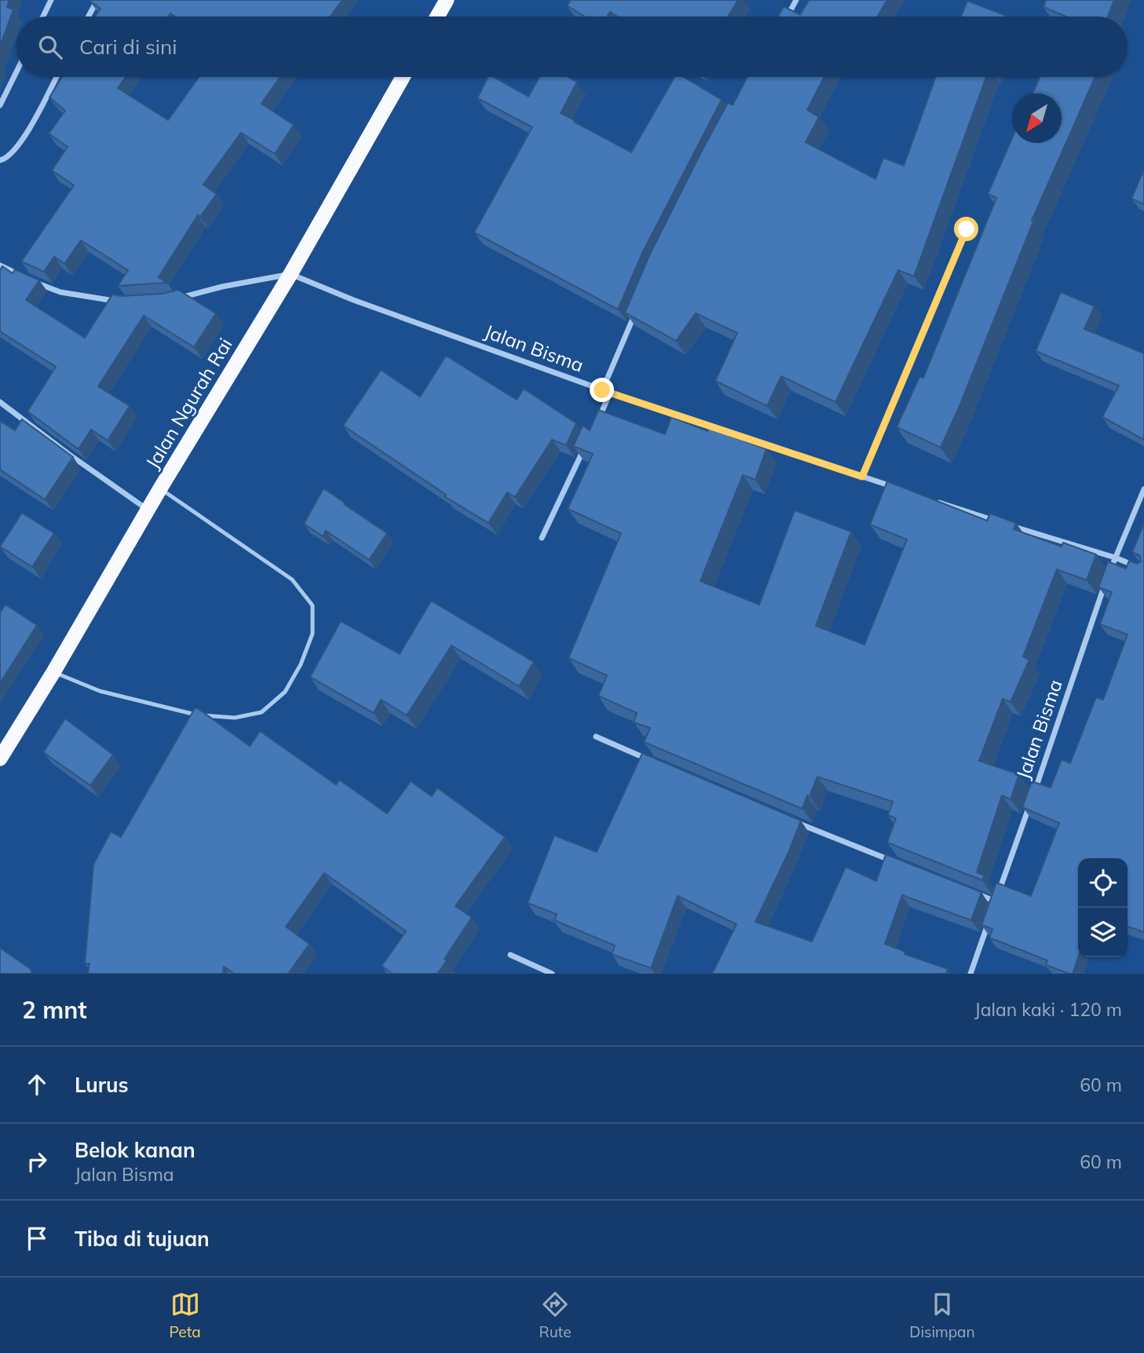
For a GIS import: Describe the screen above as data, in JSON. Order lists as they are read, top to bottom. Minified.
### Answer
{"streets":{"highway":["Jalan Ngurah Rai"],"street":["Jalan Bisma"]},"crossings":[["Jalan Bisma","Jalan Ngurah Rai"]],"north":"bottom left","page":{"search":"Cari di sini","heading":["2 mnt","Jalan kaki · 120 m"],"list":[["Lurus","60 m"],["Belok kanan","Jalan Bisma","60 m"],"Tiba di tujuan"],"nav":["Peta","Rute","Disimpan"]}}
